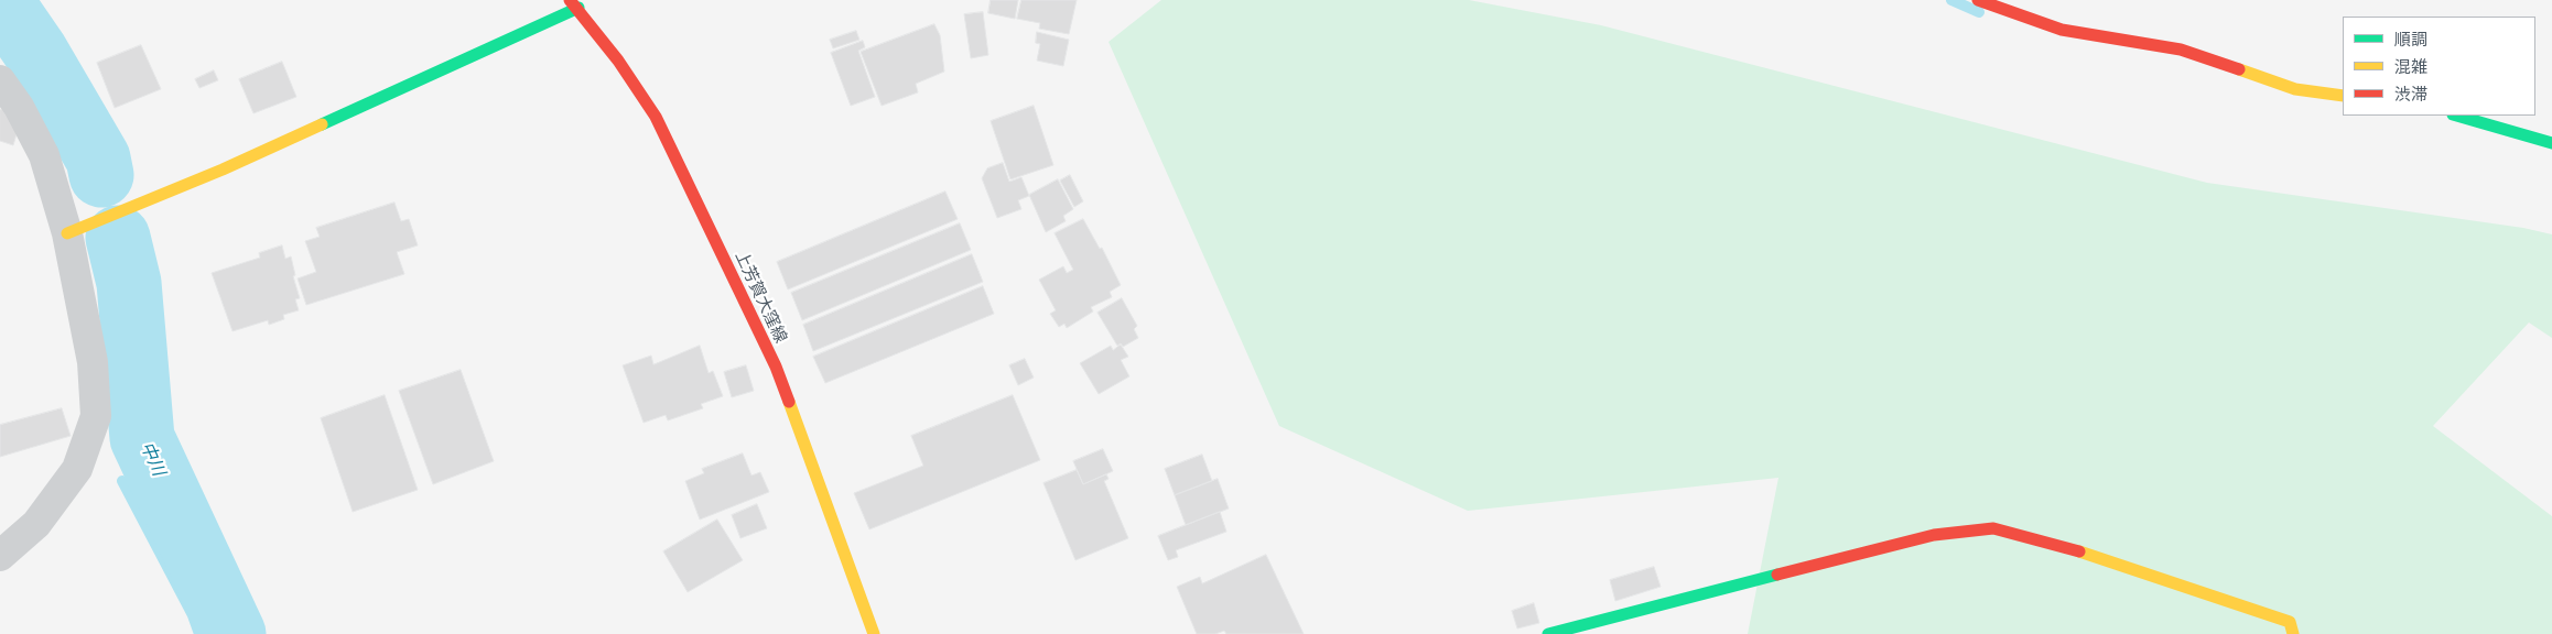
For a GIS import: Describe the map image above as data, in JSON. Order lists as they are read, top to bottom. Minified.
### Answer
{"streets":{"street":["上芳賀大窪線"]},"water":["中川"],"legend":["順調","混雑","渋滞"]}
